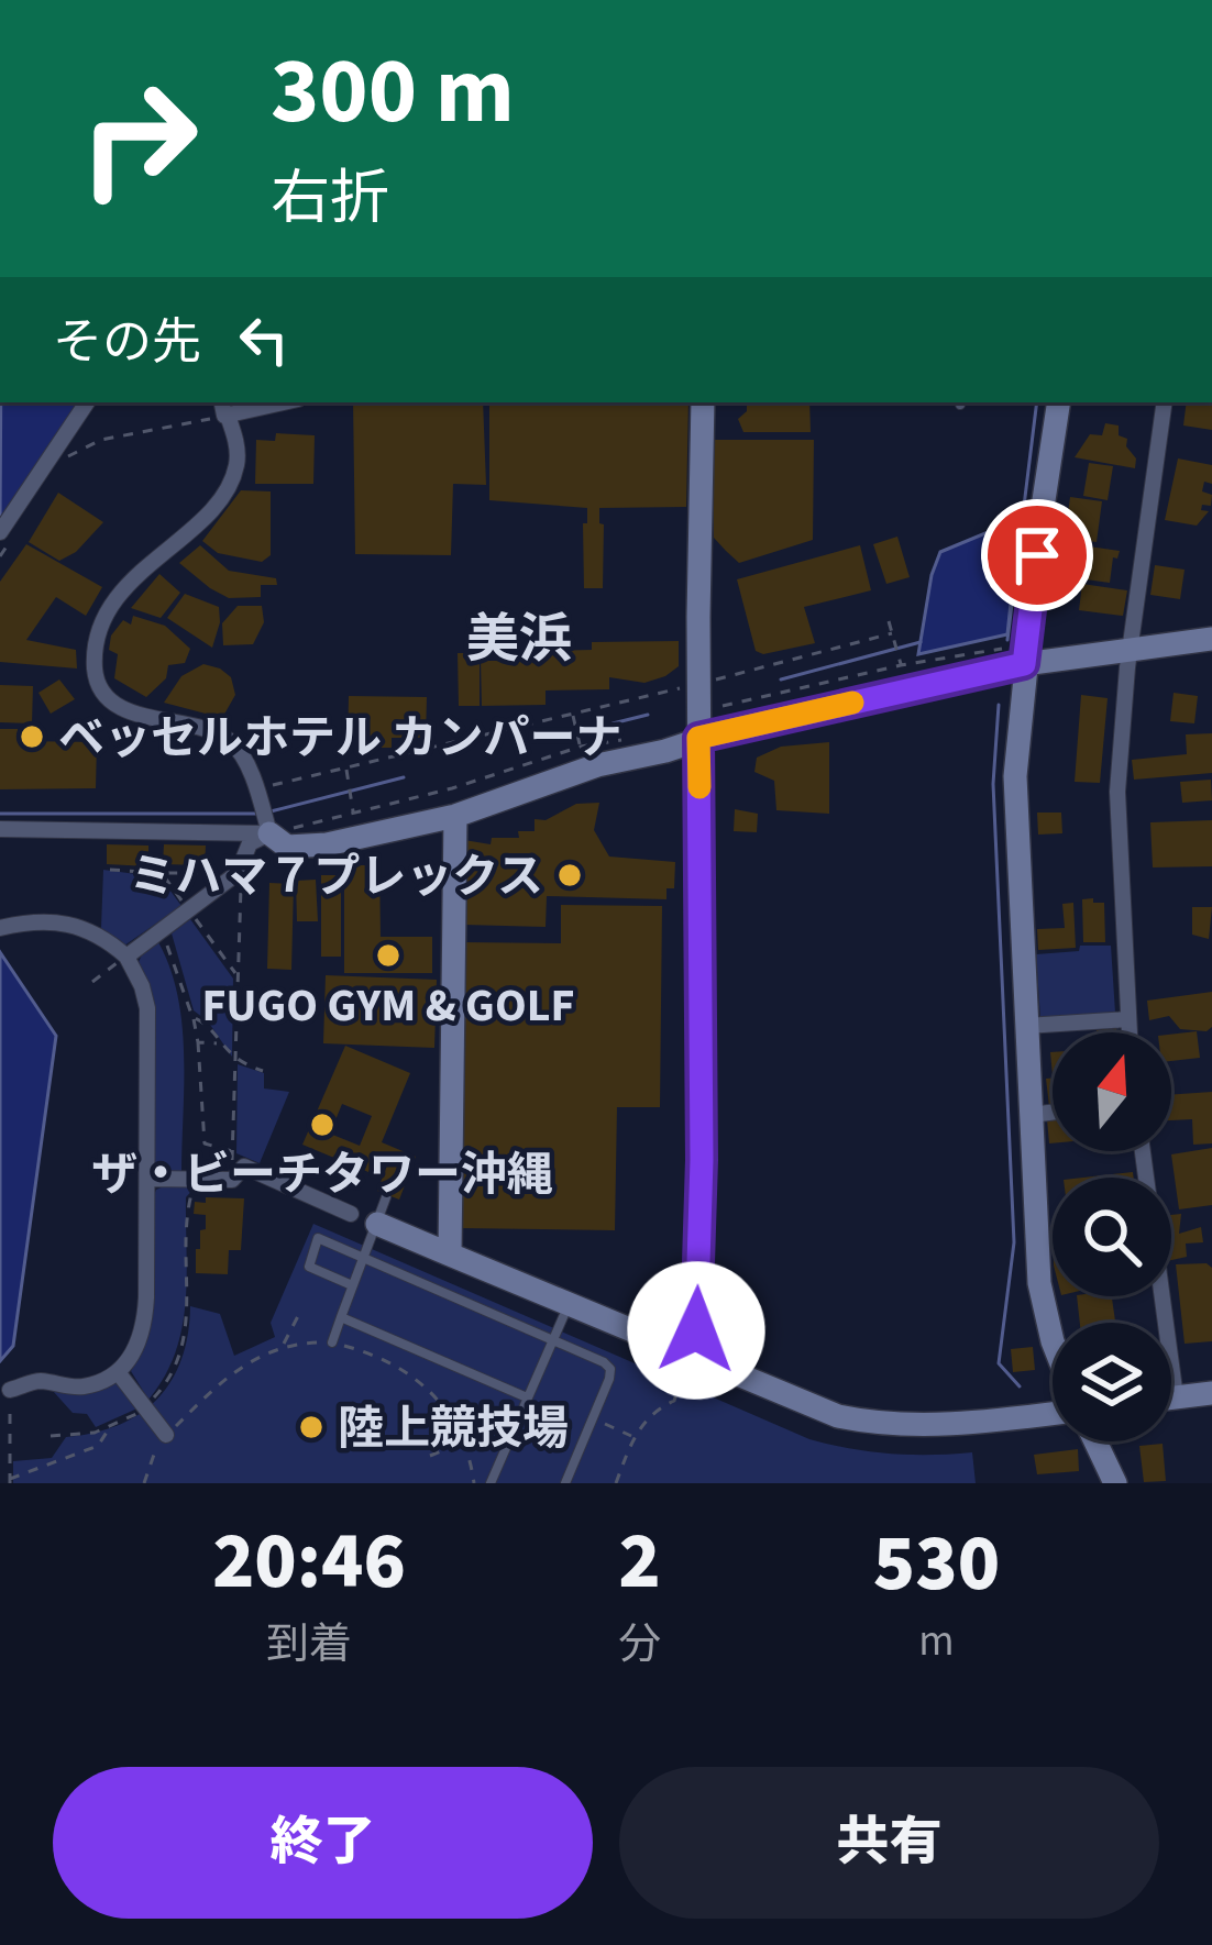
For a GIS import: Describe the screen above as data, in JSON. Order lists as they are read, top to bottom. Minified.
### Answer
{"districts":["美浜"],"places":["ベッセルホテル カンパーナ","ミハマ７プレックス","FUGO GYM & GOLF","ザ・ビーチタワー沖縄","陸上競技場"],"north":"top","page":{"turn":["300 m","右折"],"then":"その先","eta":["20:46","到着","2","分","530","m"],"buttons":["終了","共有"]}}
